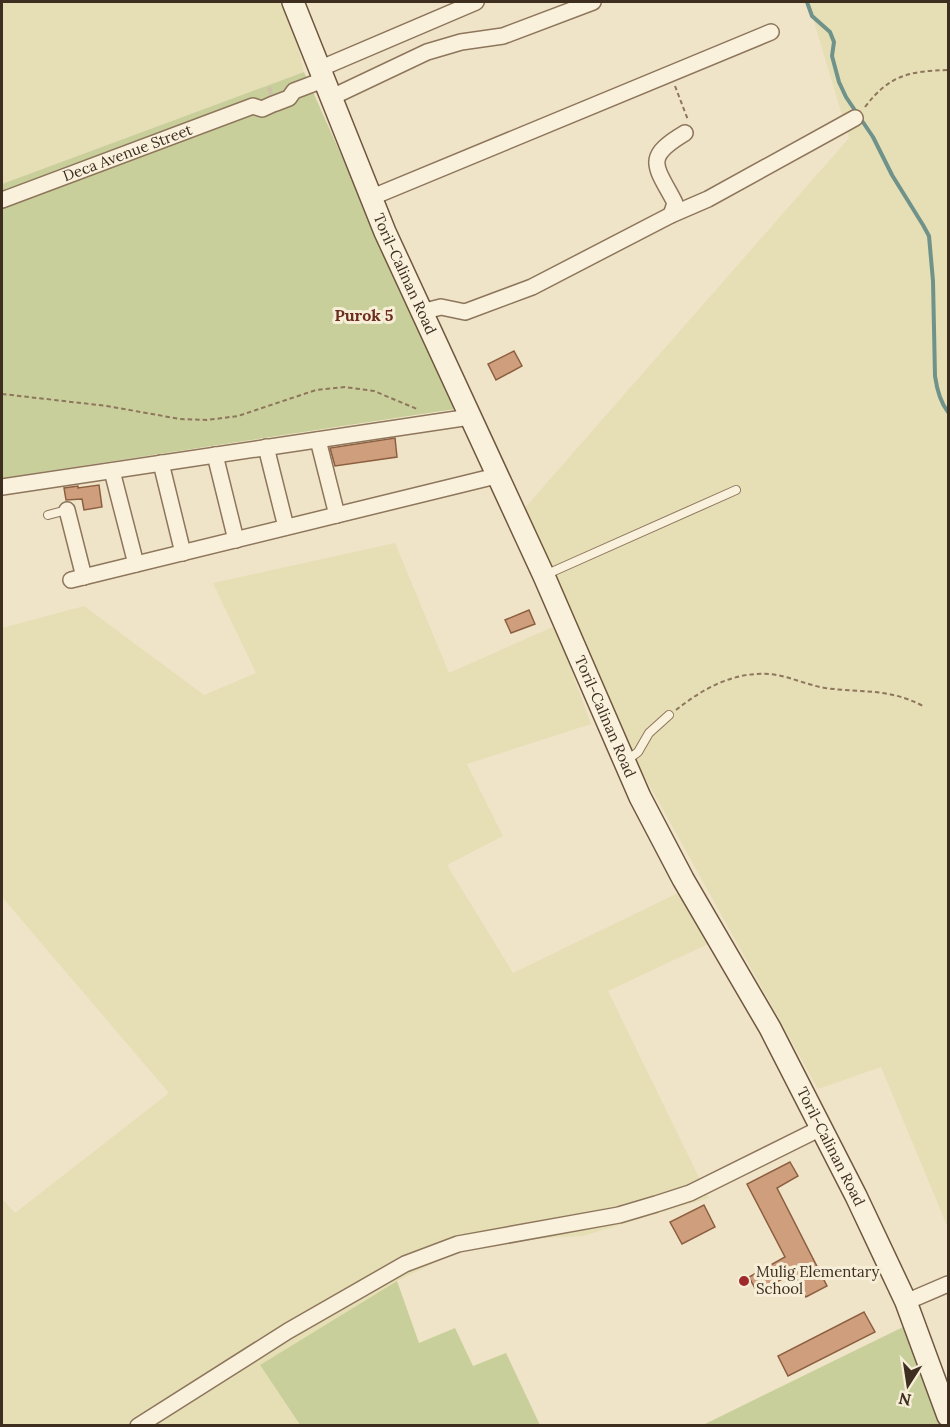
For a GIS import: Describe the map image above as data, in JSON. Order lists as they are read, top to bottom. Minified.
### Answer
{"streets":{"main road":["Toril-Calinan Road"],"street":["Deca Avenue Street"]},"crossings":[["Deca Avenue Street","Toril-Calinan Road"]],"districts":["Purok 5"],"places":["Mulig Elementary School"],"north":"bottom"}
